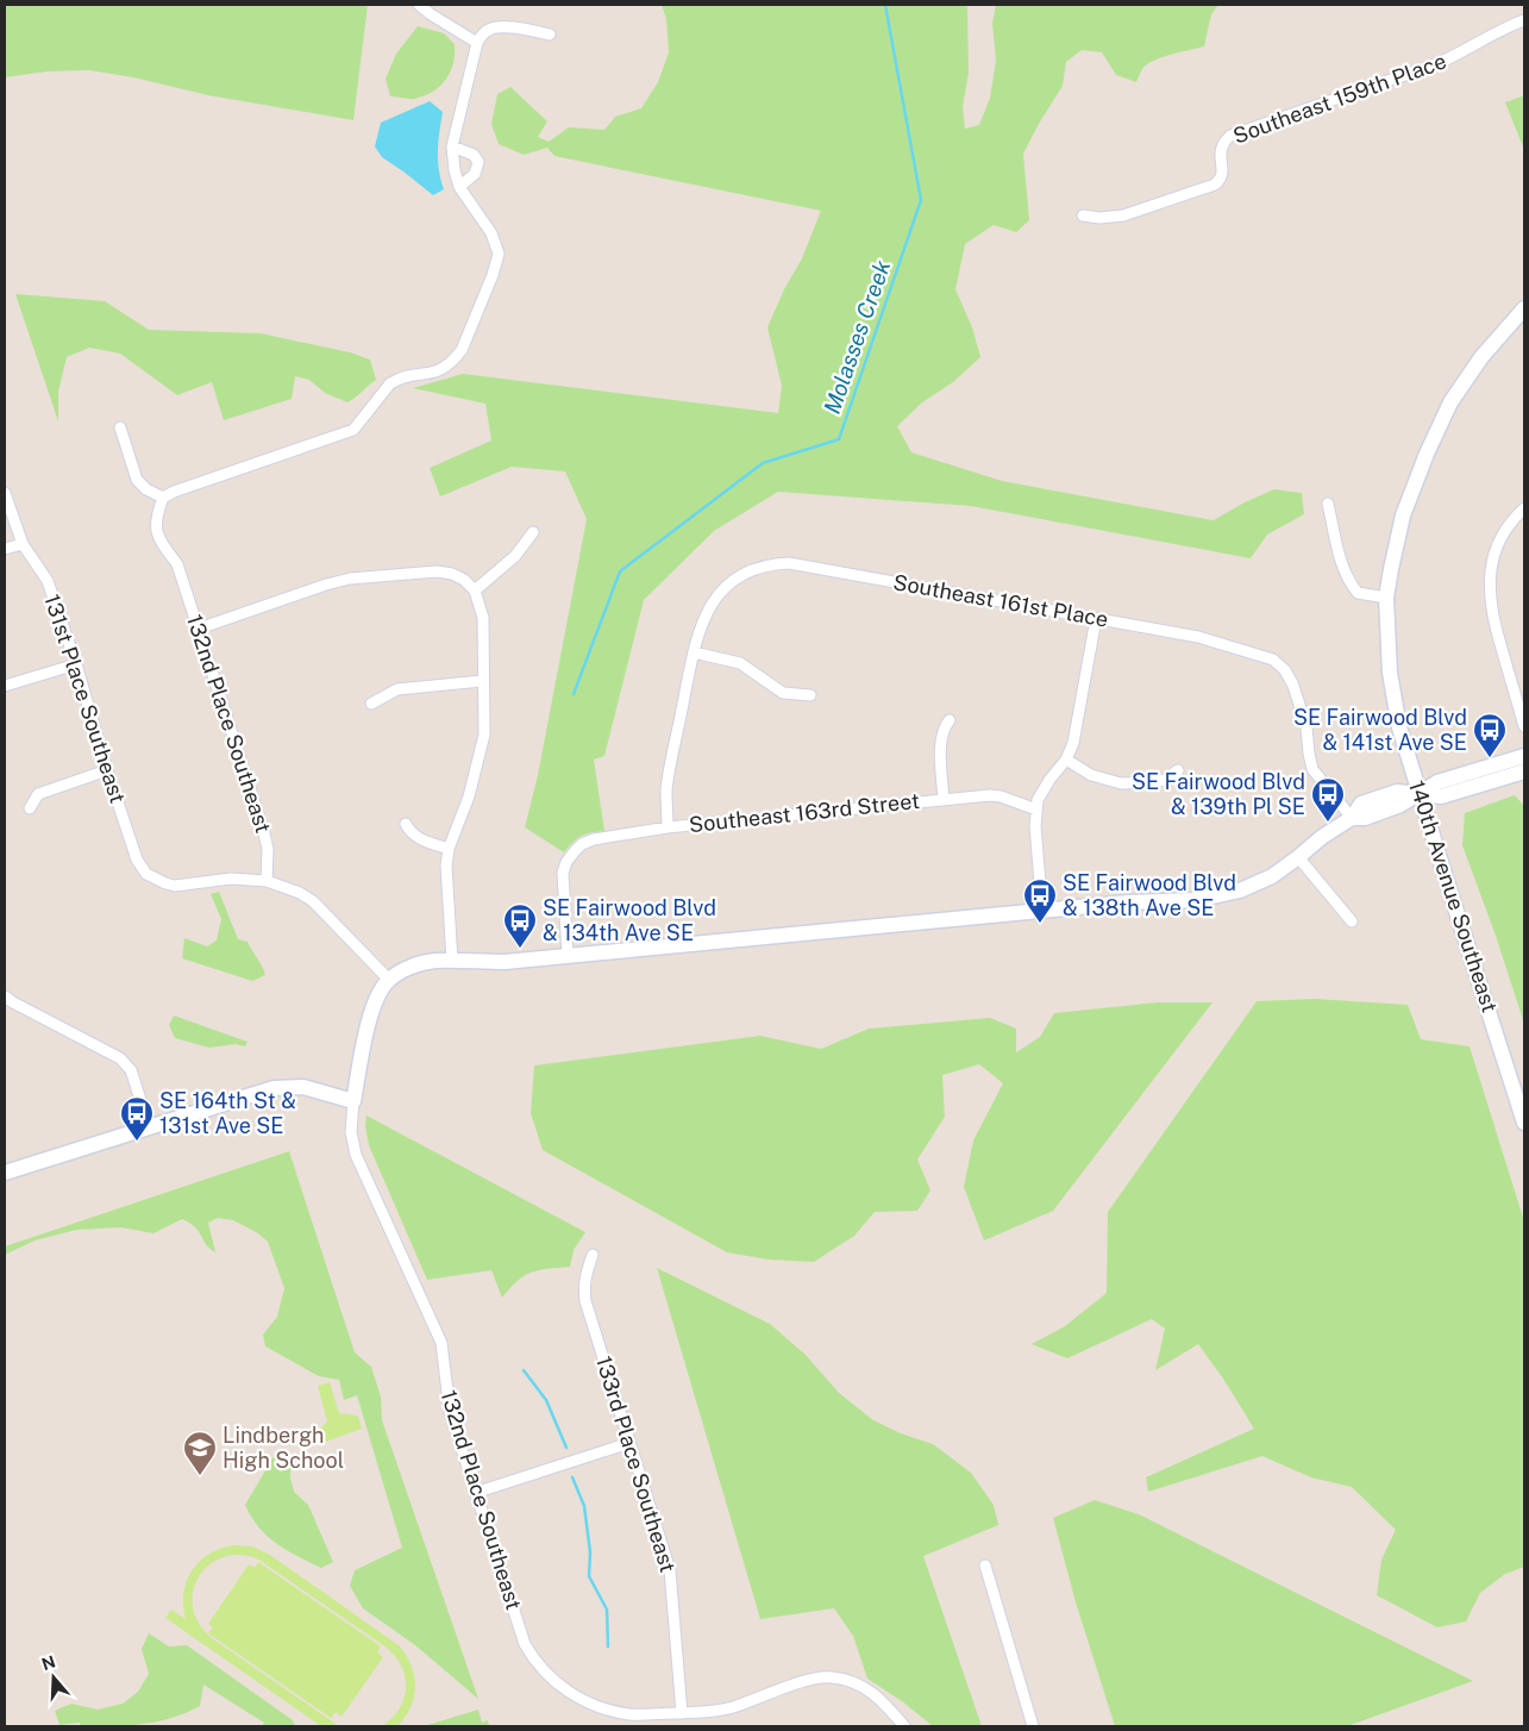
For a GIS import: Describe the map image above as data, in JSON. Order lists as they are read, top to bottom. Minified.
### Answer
{"streets":{"street":["Southeast 159th Place","Southeast 161st Place","131st Place Southeast","132nd Place Southeast","Southeast 163rd Street","140th Avenue Southeast","133rd Place Southeast"]},"crossings":[["131st Place Southeast","132nd Place Southeast"],["132nd Place Southeast","133rd Place Southeast"]],"water":["Molasses Creek"],"places":{"bus stop":["SE Fairwood Blvd & 141st Ave SE","SE Fairwood Blvd & 139th Pl SE","SE Fairwood Blvd & 138th Ave SE","SE Fairwood Blvd & 134th Ave SE","SE 164th St & 131st Ave SE"],"school or university":["Lindbergh High School"]},"north":"top"}
